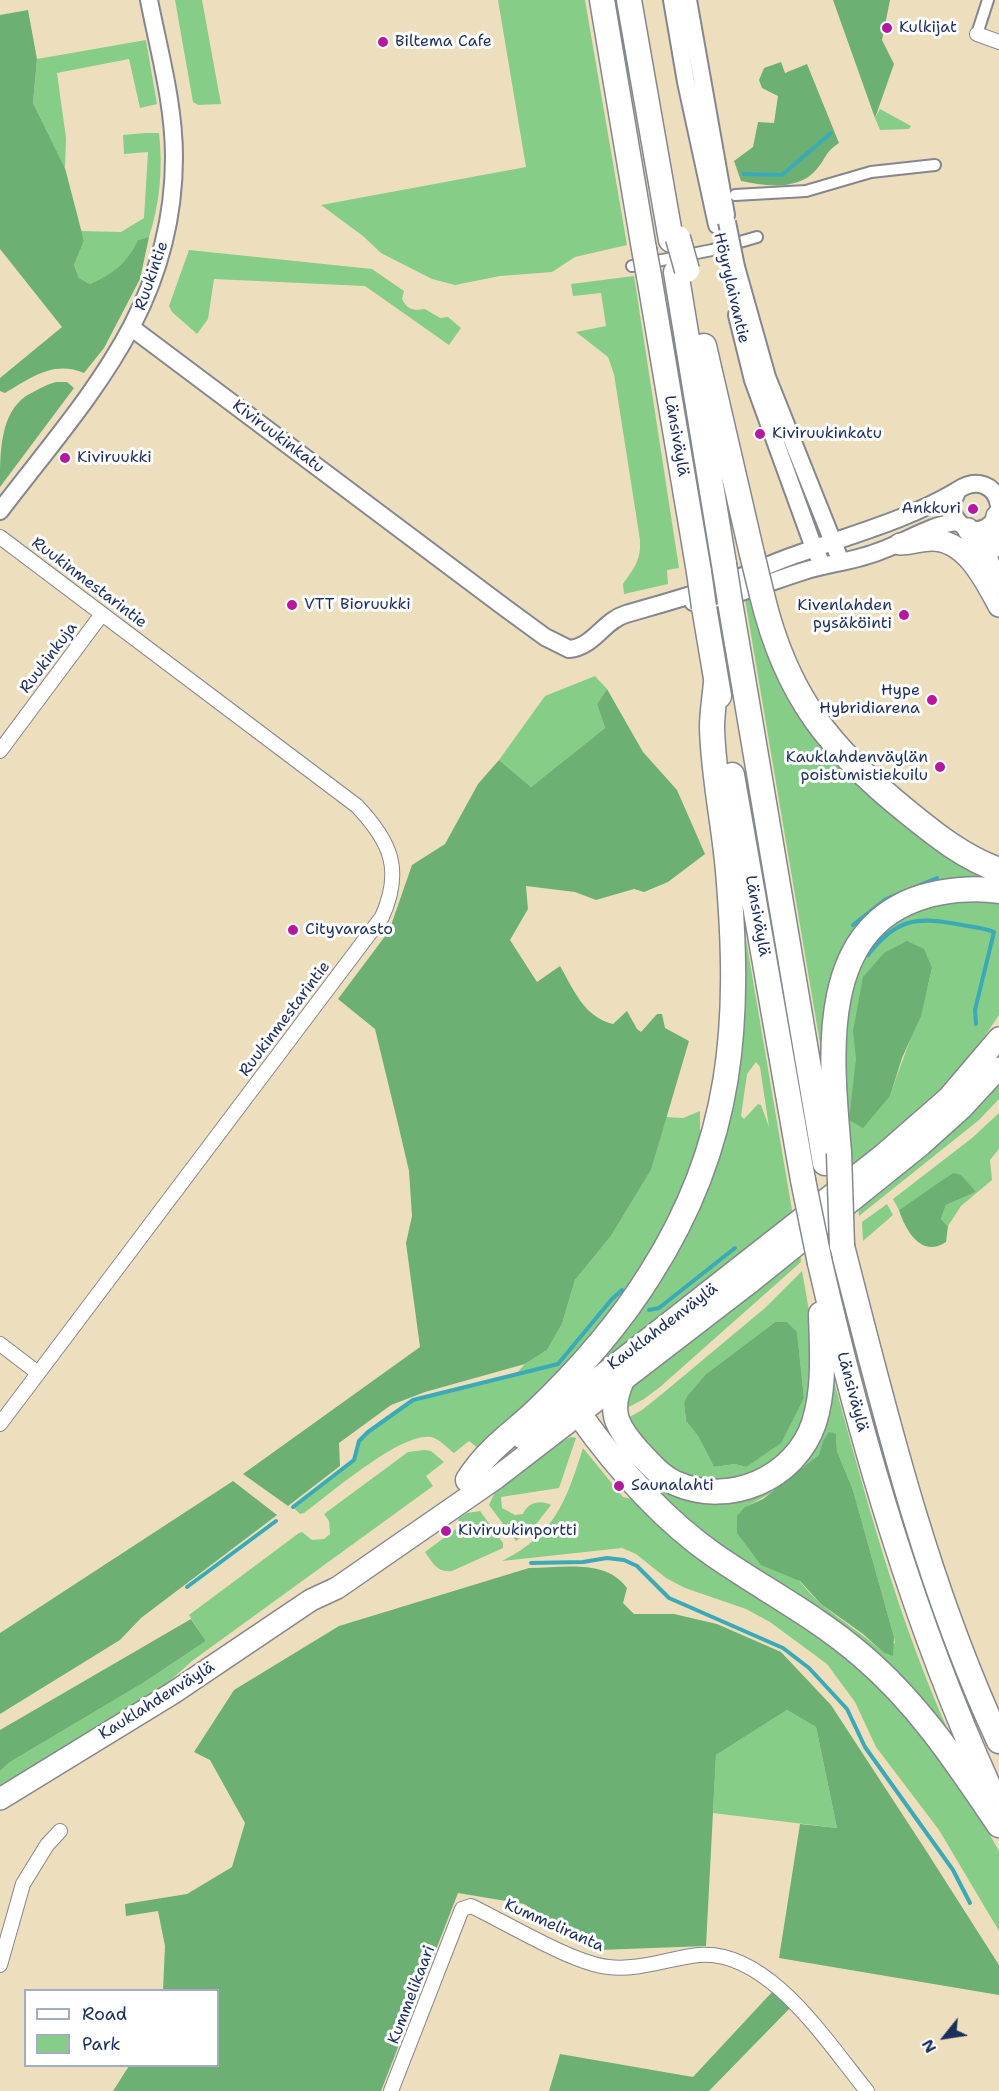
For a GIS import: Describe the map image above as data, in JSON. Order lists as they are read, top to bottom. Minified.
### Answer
{"streets":{"highway":["Länsiväylä"],"main road":["Kauklahdenväylä"],"street":["Ruukintie","Höyrylaivantie","Kiviruukinkatu","Ruukinmestarintie","Ruukinkuja","Kummeliranta","Kummelikaari"]},"crossings":[["Ruukintie","Kiviruukinkatu"],["Höyrylaivantie","Kiviruukinkatu"],["Ruukinmestarintie","Ruukinkuja"],["Kummeliranta","Kummelikaari"]],"places":["Kulkijat","Biltema Cafe","Kiviruukinkatu","Kiviruukki","Ankkuri","VTT Bioruukki","Kivenlahden pysäköinti","Hype Hybridiarena","Kauklahdenväylän poistumistiekuilu","Cityvarasto","Saunalahti","Kiviruukinportti"],"legend":["Road","Park"],"north":"bottom left"}
